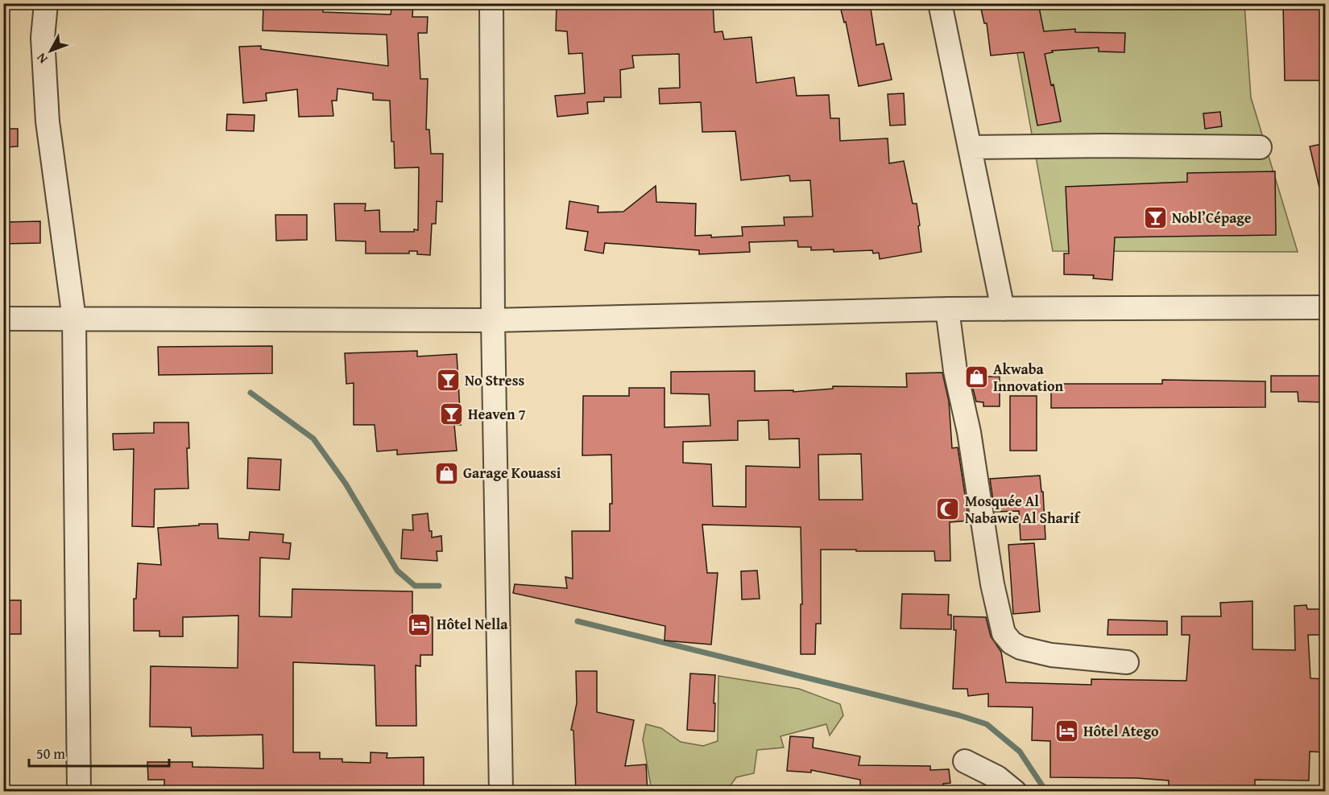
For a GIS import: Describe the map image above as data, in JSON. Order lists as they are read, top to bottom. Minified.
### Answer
{"places":{"bar":["Nobl’Cépage","No Stress","Heaven 7"],"shop":["Akwaba Innovation","Garage Kouassi"],"mosque":["Mosquée Al Nabawie Al Sharif"],"hotel":["Hôtel Nella","Hôtel Atego"]},"scale_bar":"50 m","north":"bottom left"}
